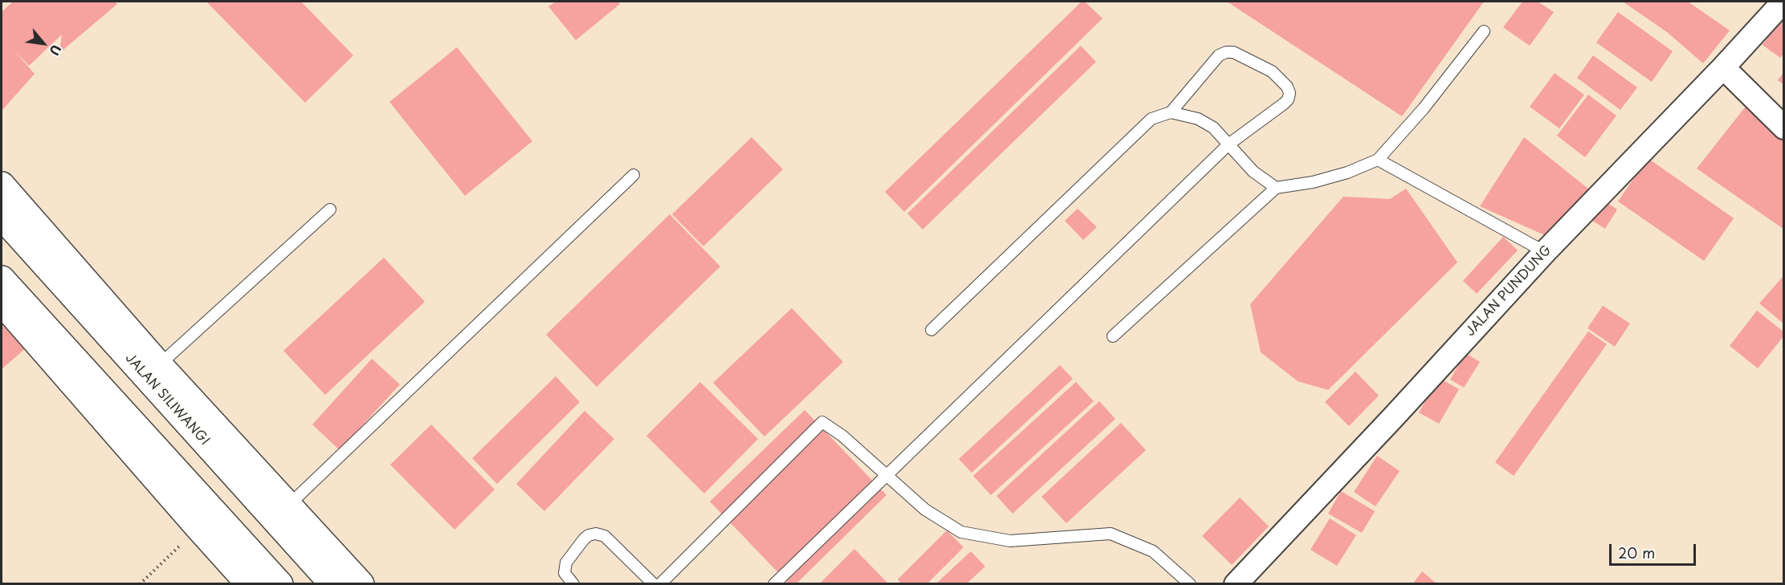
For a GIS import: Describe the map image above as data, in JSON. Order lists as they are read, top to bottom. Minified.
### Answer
{"streets":{"main road":["JALAN SILIWANGI"],"street":["JALAN PUNDUNG"]},"scale_bar":"20 m","north":"bottom right"}
